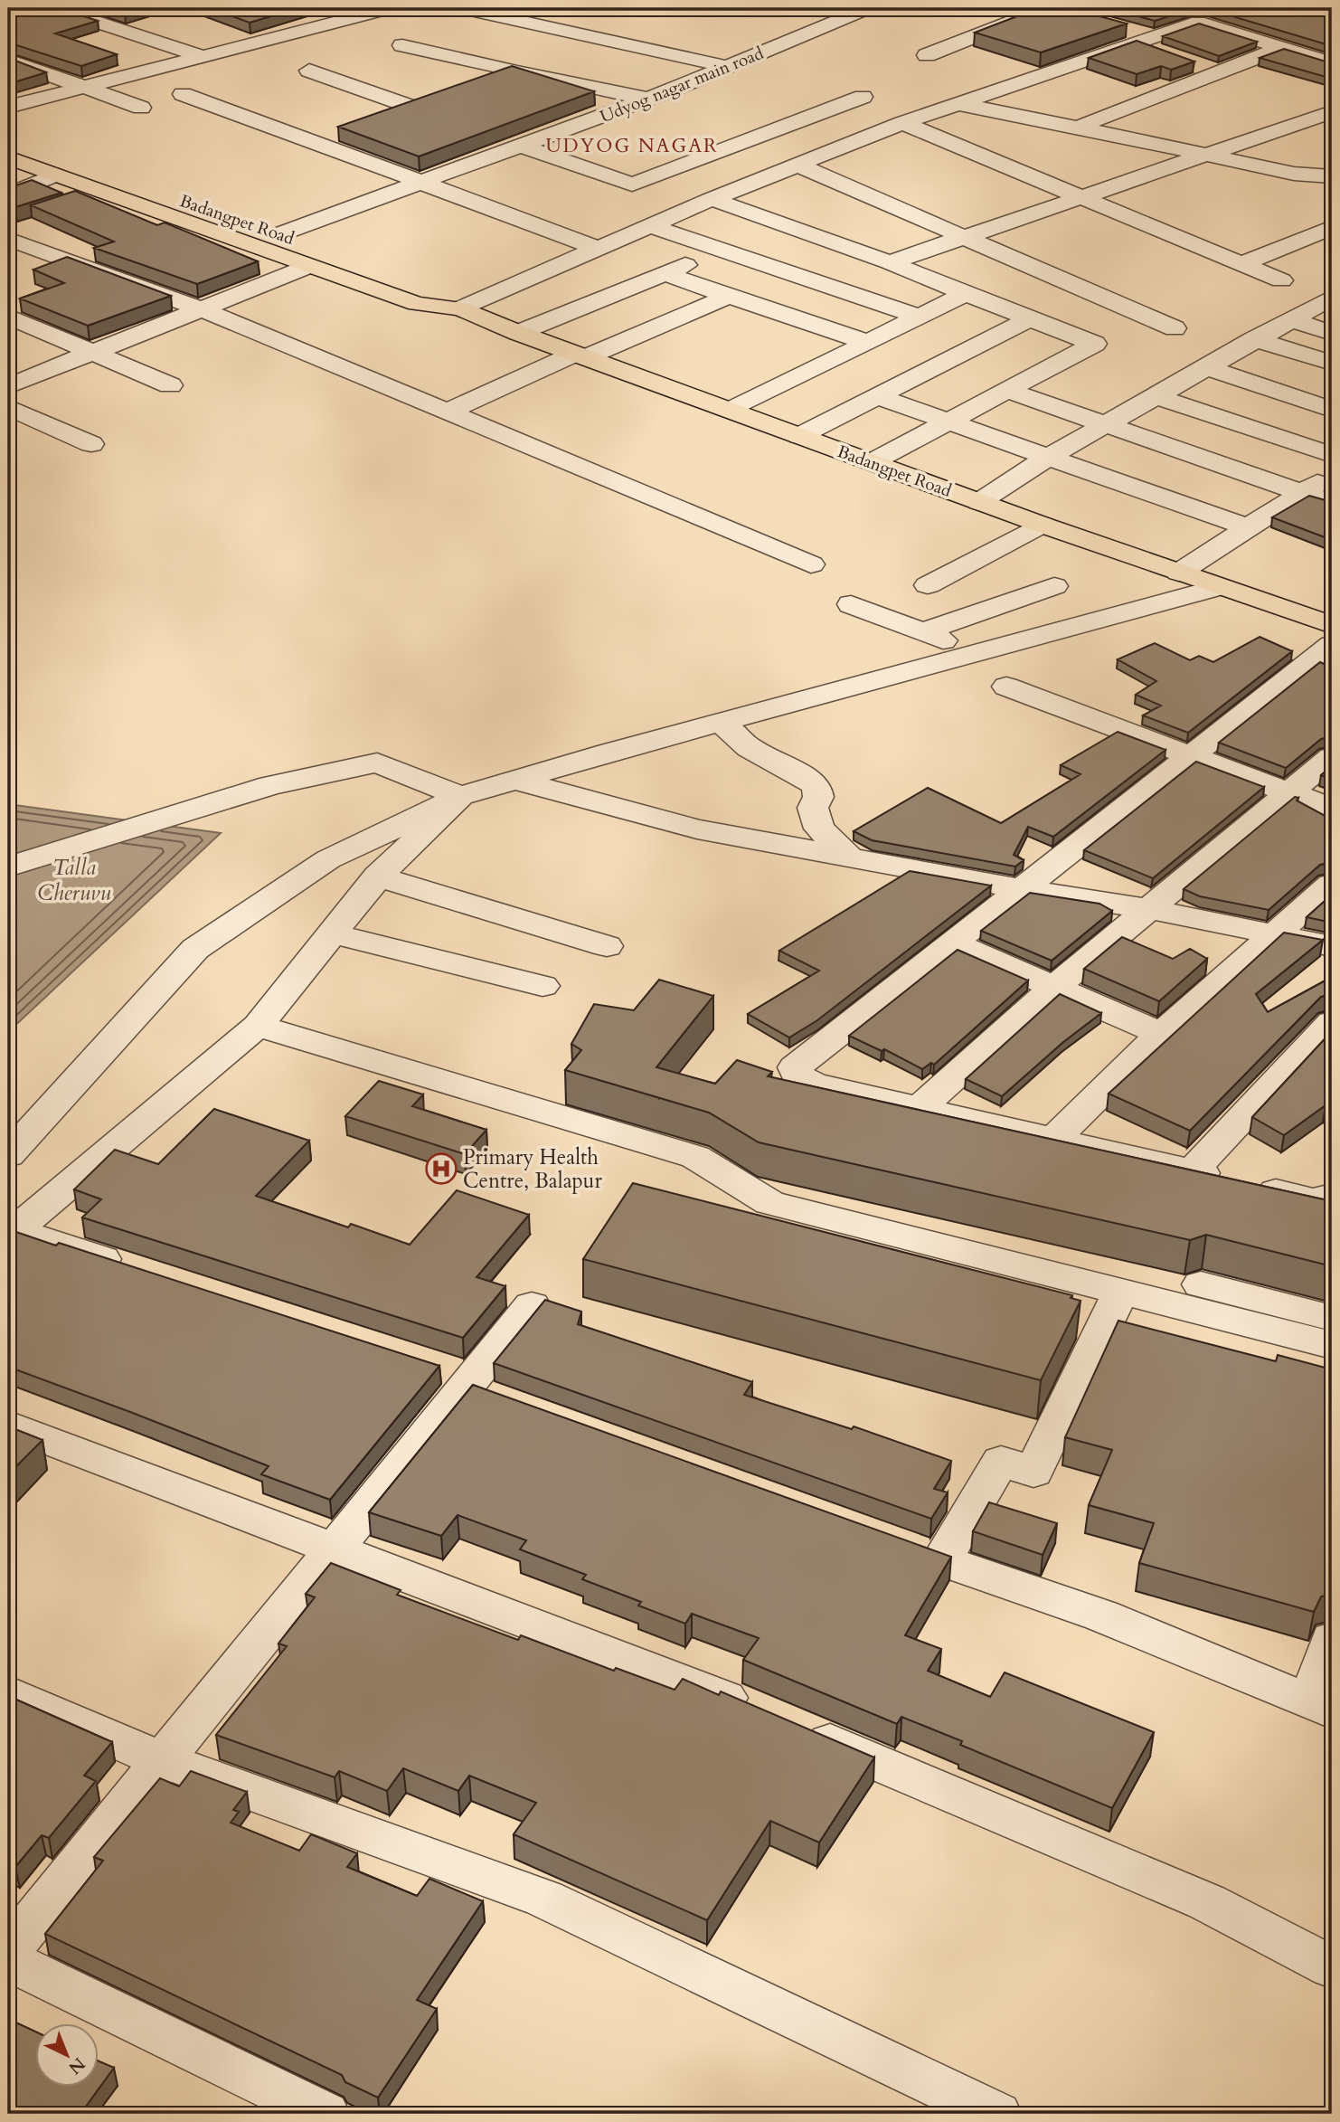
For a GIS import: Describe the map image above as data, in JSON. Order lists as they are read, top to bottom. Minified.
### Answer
{"streets":{"main road":["Badangpet Road"],"street":["Udyog nagar main road"]},"crossings":[["Udyog nagar main road","Badangpet Road"]],"districts":["UDYOG NAGAR"],"water":["Talla Cheruvu"],"places":{"hospital":["Primary Health Centre, Balapur"]},"north":"bottom right"}
